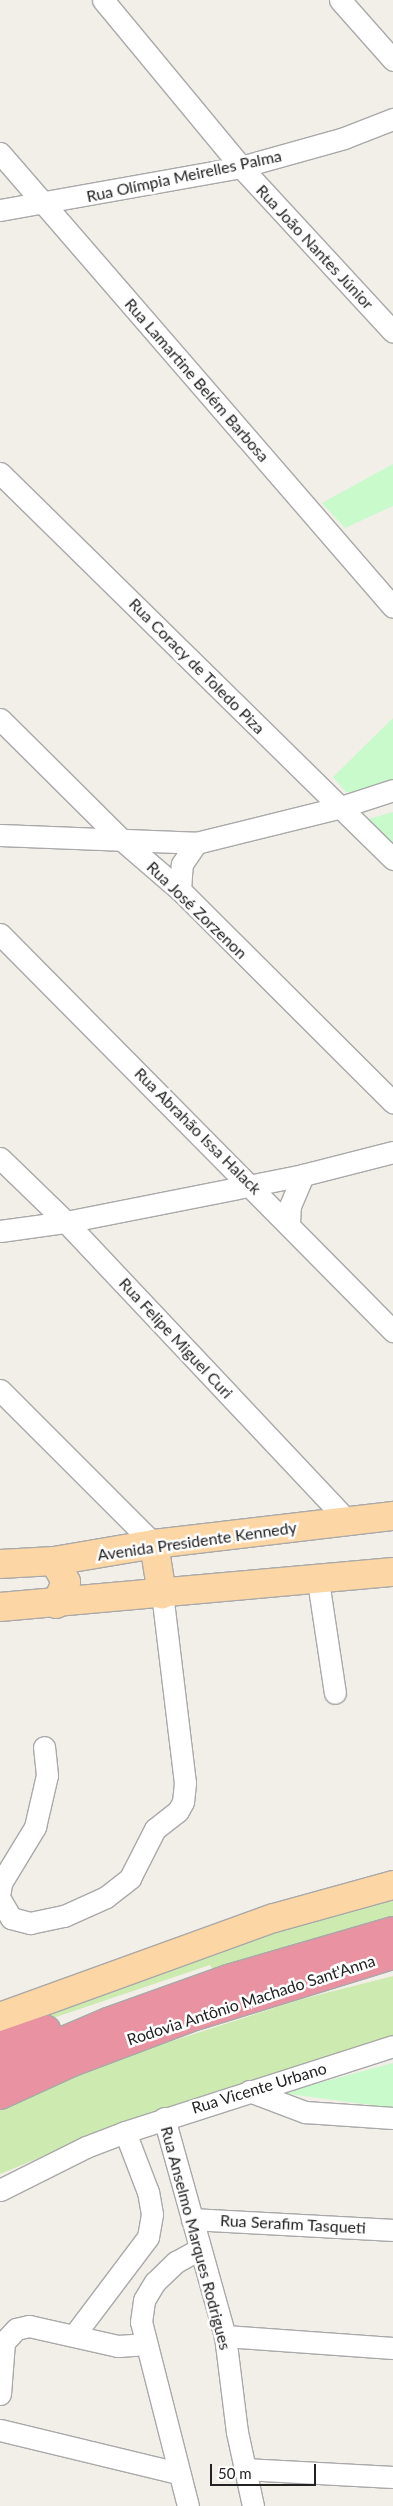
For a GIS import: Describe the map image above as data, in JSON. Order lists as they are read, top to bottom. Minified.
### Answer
{"streets":{"highway":["Rodovia Antônio Machado Sant'Anna"],"main road":["Avenida Presidente Kennedy"],"street":["Rua Olímpia Meirelles Palma","Rua João Nantes Júnior","Rua Lamartine Belém Barbosa","Rua Coracy de Toledo Piza","Rua José Zorzenon","Rua Abrahão Issa Halack","Rua Felipe Miguel Curi","Rua Vicente Urbano","Rua Serafim Tasqueti","Rua Anselmo Marques Rodrigues"]},"crossings":[["Rua Olímpia Meirelles Palma","Rua João Nantes Júnior"],["Rua Olímpia Meirelles Palma","Rua Lamartine Belém Barbosa"],["Rua Felipe Miguel Curi","Avenida Presidente Kennedy"],["Rua Vicente Urbano","Rua Anselmo Marques Rodrigues"],["Rua Serafim Tasqueti","Rua Anselmo Marques Rodrigues"]],"scale_bar":"50 m"}
